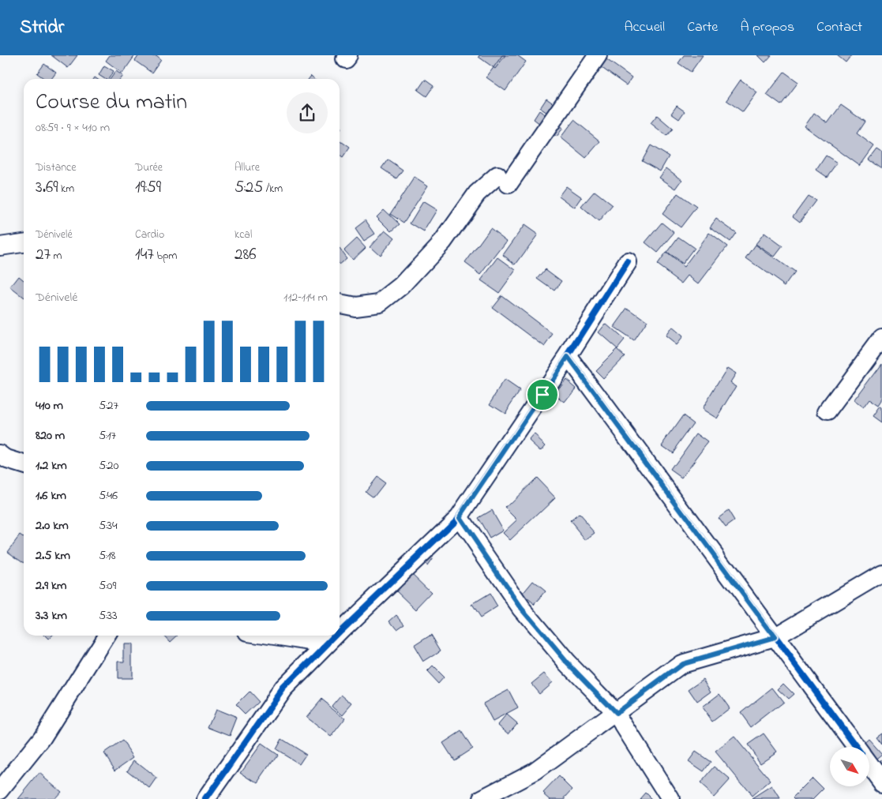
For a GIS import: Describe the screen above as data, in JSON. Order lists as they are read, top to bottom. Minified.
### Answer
{"north":"bottom right","page":{"header":"Stridr","nav":["Accueil","Carte","À propos","Contact"],"heading":["Course du matin","08:59 · 9 × 410 m"],"stats":[["Distance","3.69 km"],["Durée","19:59"],["Allure","5:25 /km"],["Dénivelé","27 m"],["Cardio","147 bpm"],["kcal","286"]],"chart":["Dénivelé","112–114 m"],"list":[{"name":"410 m","note":"5:27"},{"name":"820 m","note":"5:17"},{"name":"1.2 km","note":"5:20"},{"name":"1.6 km","note":"5:46"},{"name":"2.0 km","note":"5:34"},{"name":"2.5 km","note":"5:18"},{"name":"2.9 km","note":"5:09"},{"name":"3.3 km","note":"5:33"}]}}
